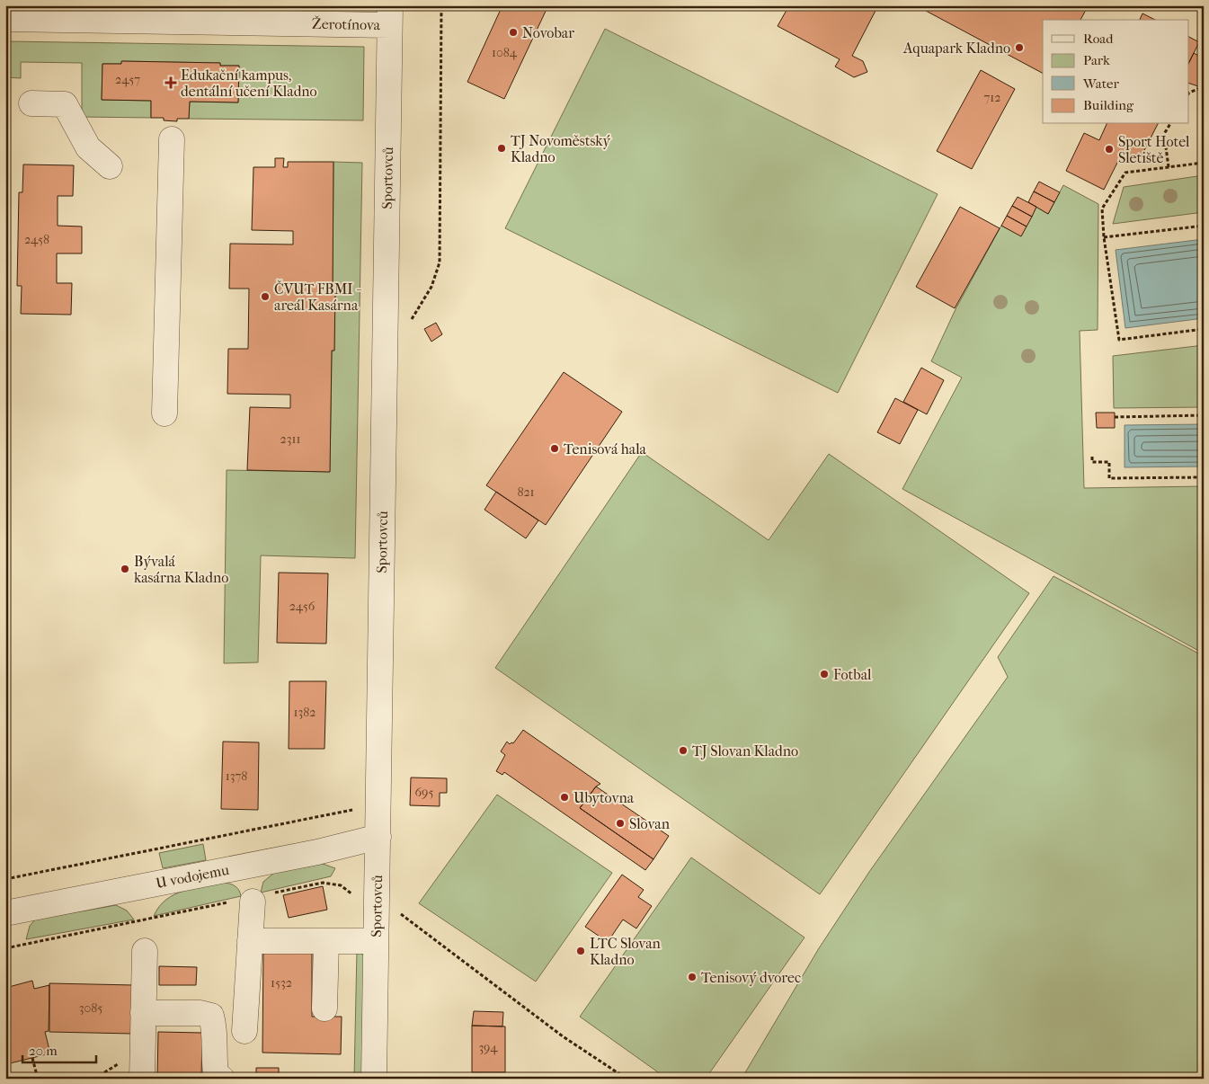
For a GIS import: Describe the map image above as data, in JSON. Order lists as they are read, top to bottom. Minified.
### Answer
{"streets":{"street":["Žerotínova","Sportovců","U vodojemu"]},"crossings":[["Žerotínova","Sportovců"],["Sportovců","U vodojemu"]],"places":{"other":["Novobar","Aquapark Kladno","TJ Novoměstský Kladno","Sport Hotel Sletiště","ČVUT FBMI - areál Kasárna","Tenisová hala","Bývalá kasárna Kladno","Fotbal","TJ Slovan Kladno","Ubytovna","Slovan","LTC Slovan Kladno","Tenisový dvorec"],"health":["Edukační kampus, dentální učení Kladno"]},"house_numbers":["1084","2457","712","2458","2311","821","2456","1382","1378","695","1532","3085","394"],"legend":["Road","Park","Water","Building"],"scale_bar":"20 m"}
